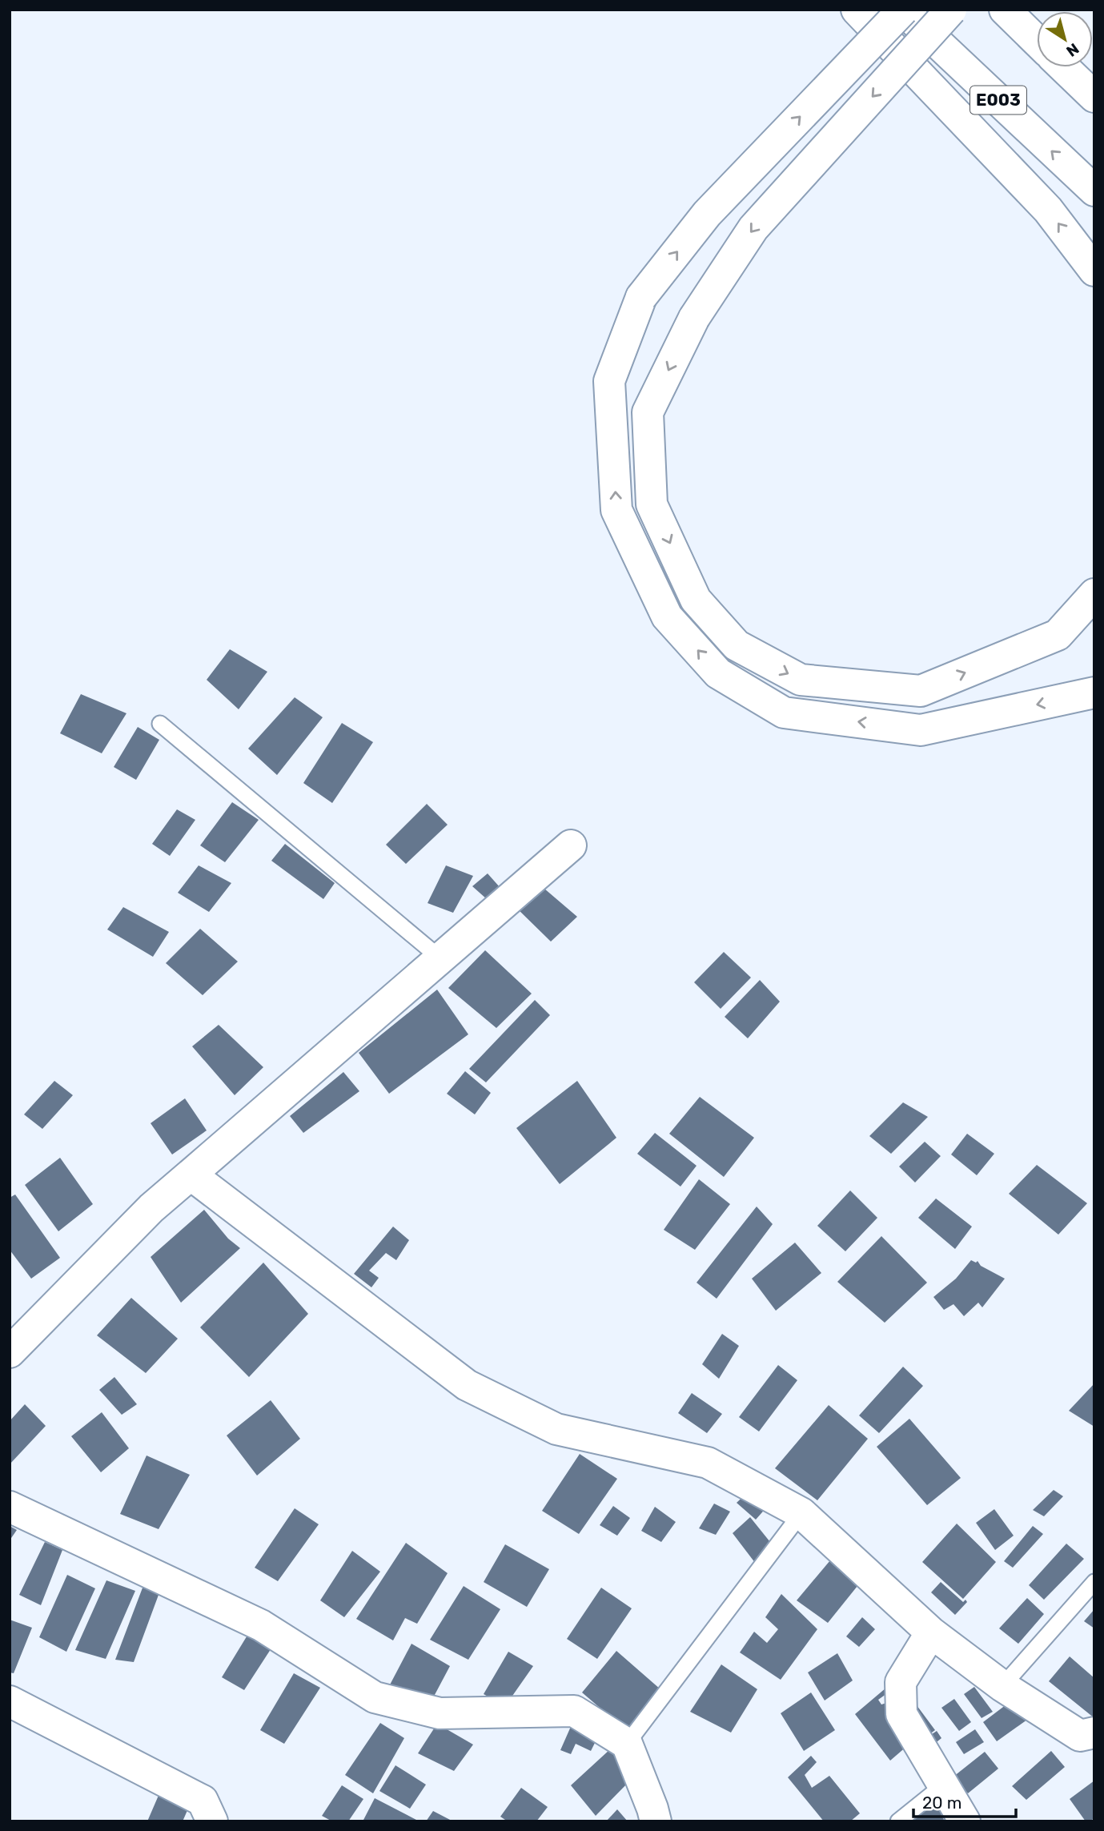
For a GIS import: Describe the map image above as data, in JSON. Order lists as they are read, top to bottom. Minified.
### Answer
{"streets":{"main road":["E003"]},"scale_bar":"20 m","north":"bottom right"}
